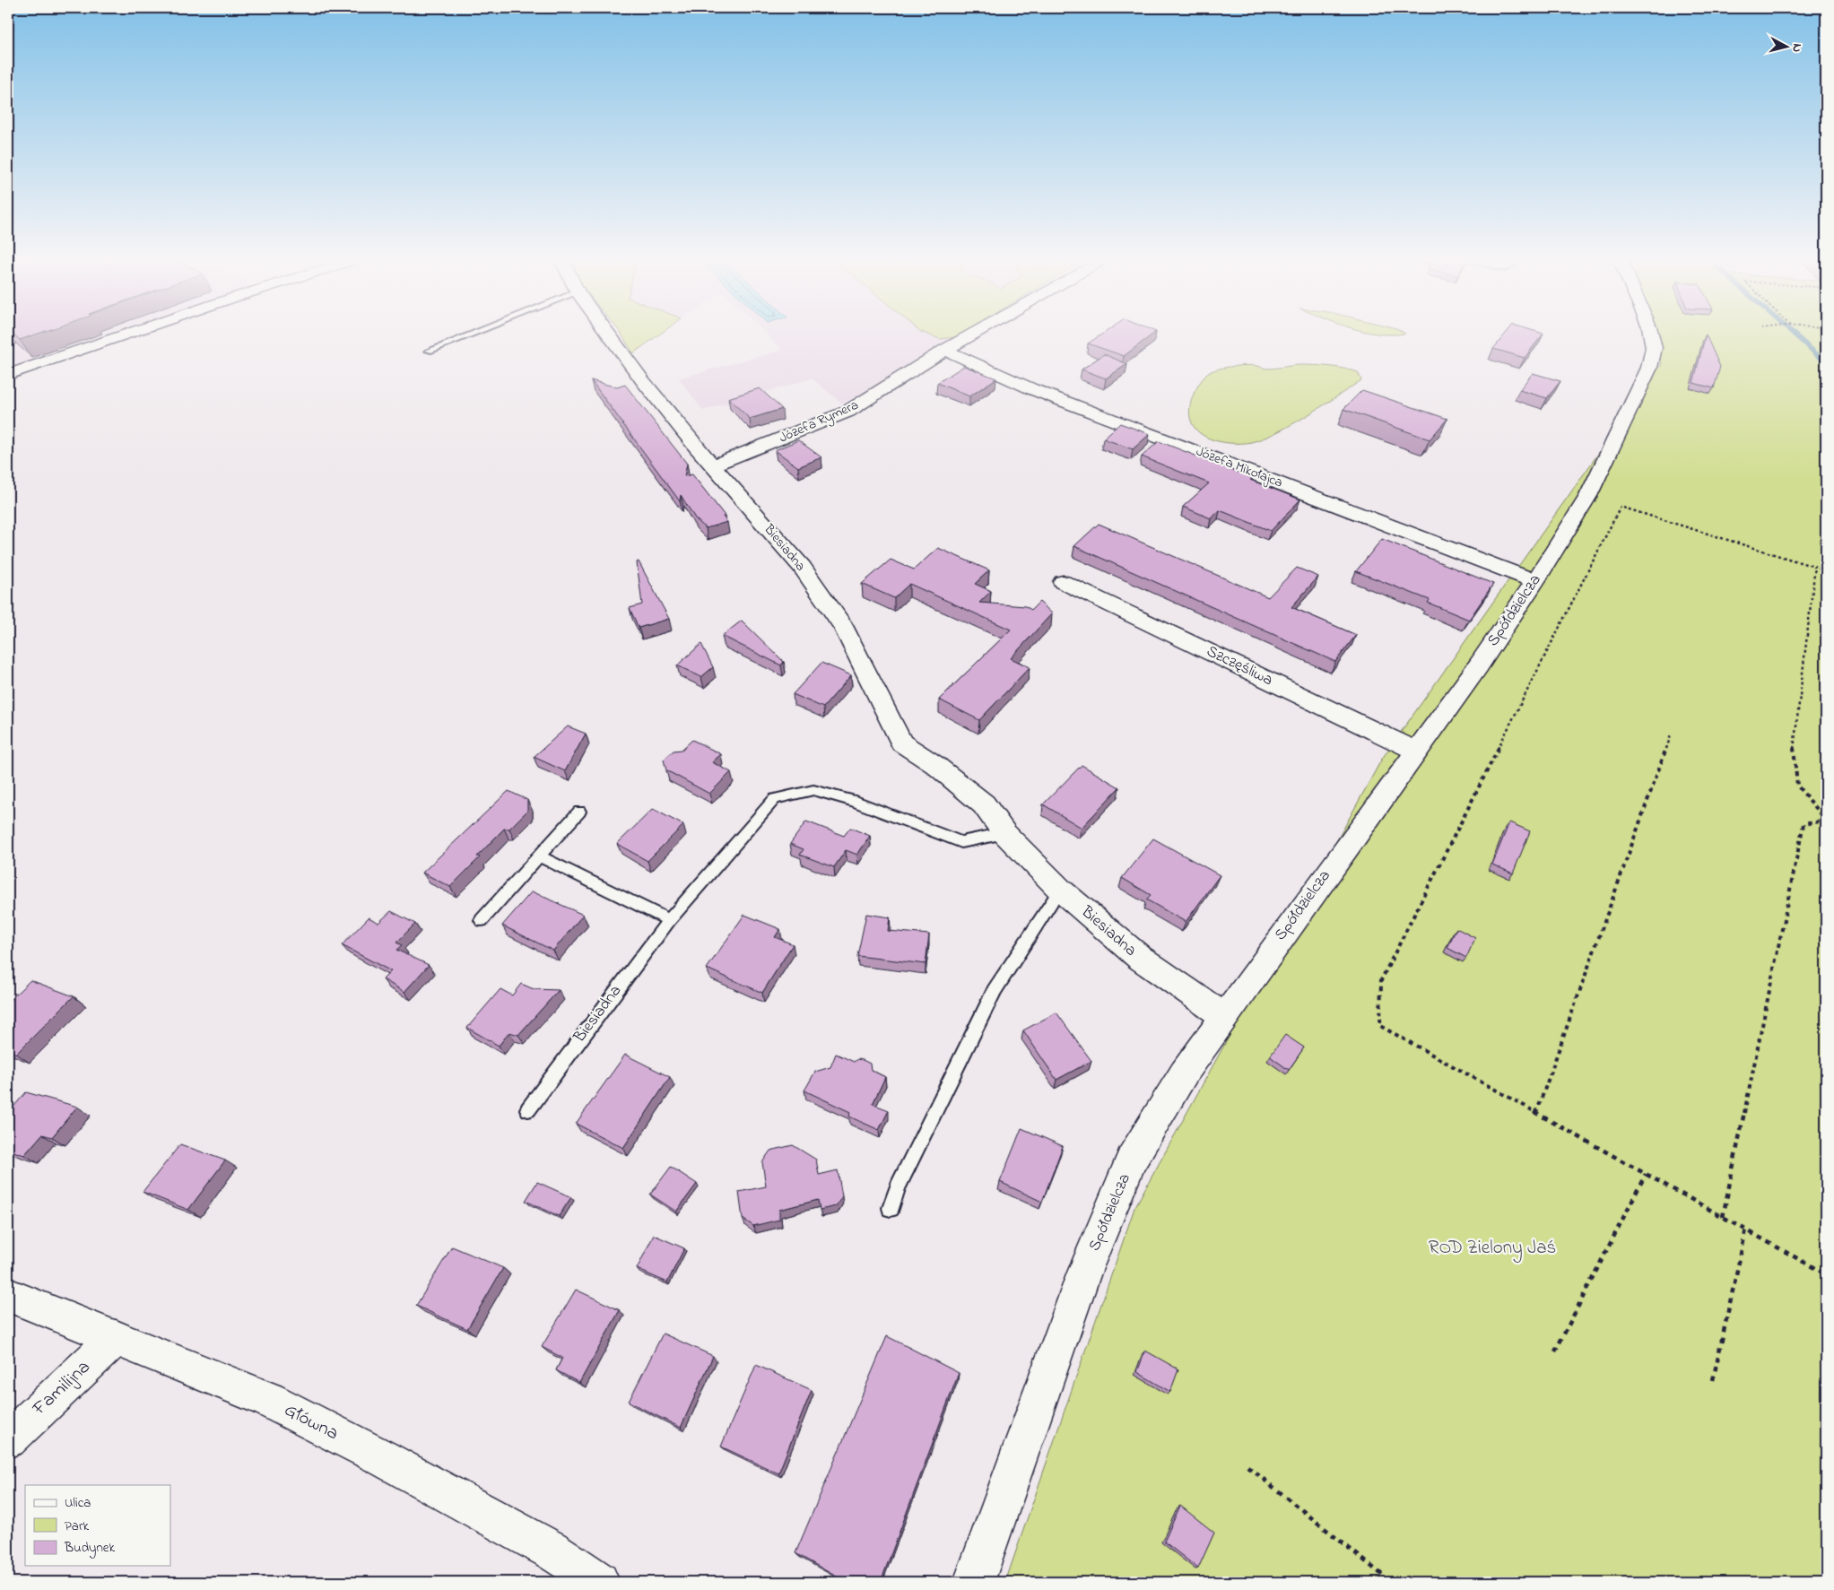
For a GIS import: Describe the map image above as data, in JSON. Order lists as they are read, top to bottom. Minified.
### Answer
{"streets":{"street":["Józefa Rymera","Józefa Mikołajca","Biesiadna","Spółdzielcza","Szczęśliwa","Familijna","Główna"]},"crossings":[["Józefa Rymera","Józefa Mikołajca"],["Józefa Rymera","Biesiadna"],["Józefa Mikołajca","Spółdzielcza"],["Biesiadna","Spółdzielcza"],["Spółdzielcza","Szczęśliwa"],["Familijna","Główna"]],"parks":["ROD Zielony Jaś"],"legend":["Ulica","Park","Budynek"],"north":"right"}
